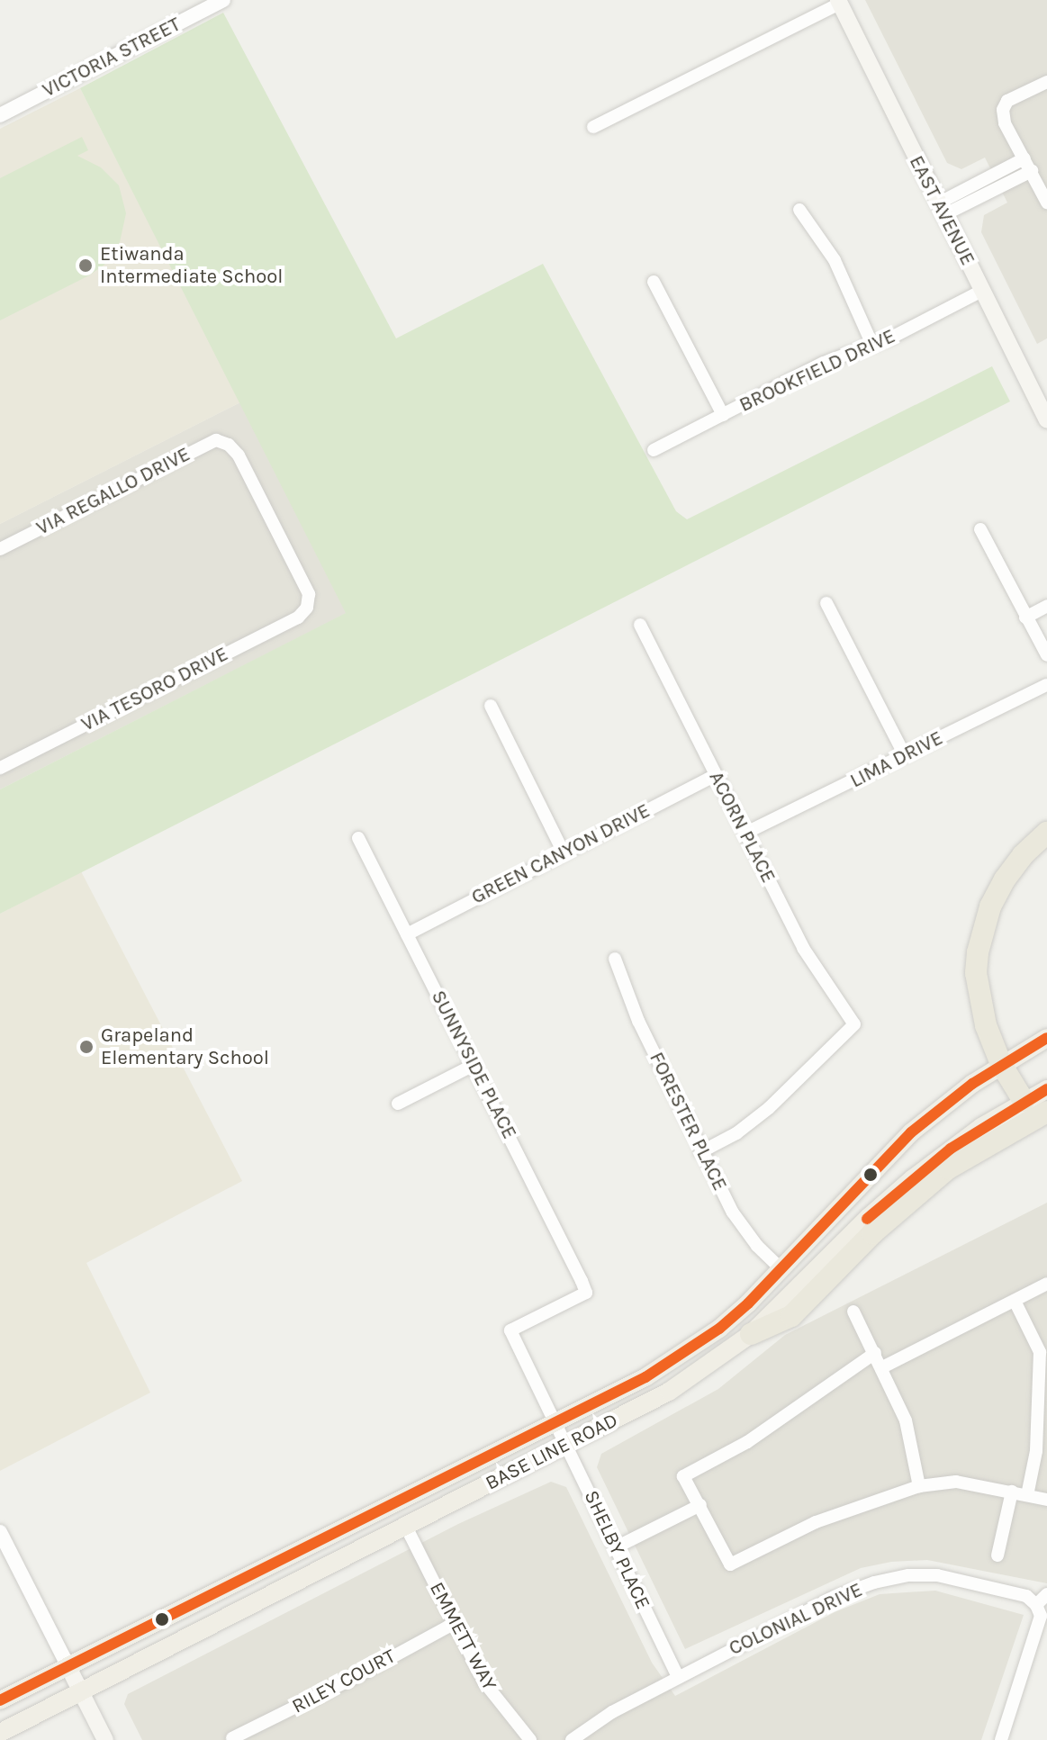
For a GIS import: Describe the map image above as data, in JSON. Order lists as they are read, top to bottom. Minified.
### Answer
{"streets":{"main road":["EAST AVENUE","BASE LINE ROAD"],"street":["VICTORIA STREET","BROOKFIELD DRIVE","VIA REGALLO DRIVE","VIA TESORO DRIVE","LIMA DRIVE","ACORN PLACE","GREEN CANYON DRIVE","SUNNYSIDE PLACE","FORESTER PLACE","SHELBY PLACE","COLONIAL DRIVE","EMMETT WAY","RILEY COURT"]},"crossings":[["EAST AVENUE","BROOKFIELD DRIVE"],["VIA REGALLO DRIVE","VIA TESORO DRIVE"],["LIMA DRIVE","ACORN PLACE"],["ACORN PLACE","GREEN CANYON DRIVE"],["ACORN PLACE","FORESTER PLACE"],["GREEN CANYON DRIVE","SUNNYSIDE PLACE"],["SUNNYSIDE PLACE","SHELBY PLACE"],["FORESTER PLACE","BASE LINE ROAD"],["BASE LINE ROAD","SHELBY PLACE"],["BASE LINE ROAD","EMMETT WAY"],["SHELBY PLACE","COLONIAL DRIVE"],["EMMETT WAY","RILEY COURT"]],"places":["Etiwanda Intermediate School","Grapeland Elementary School"]}
